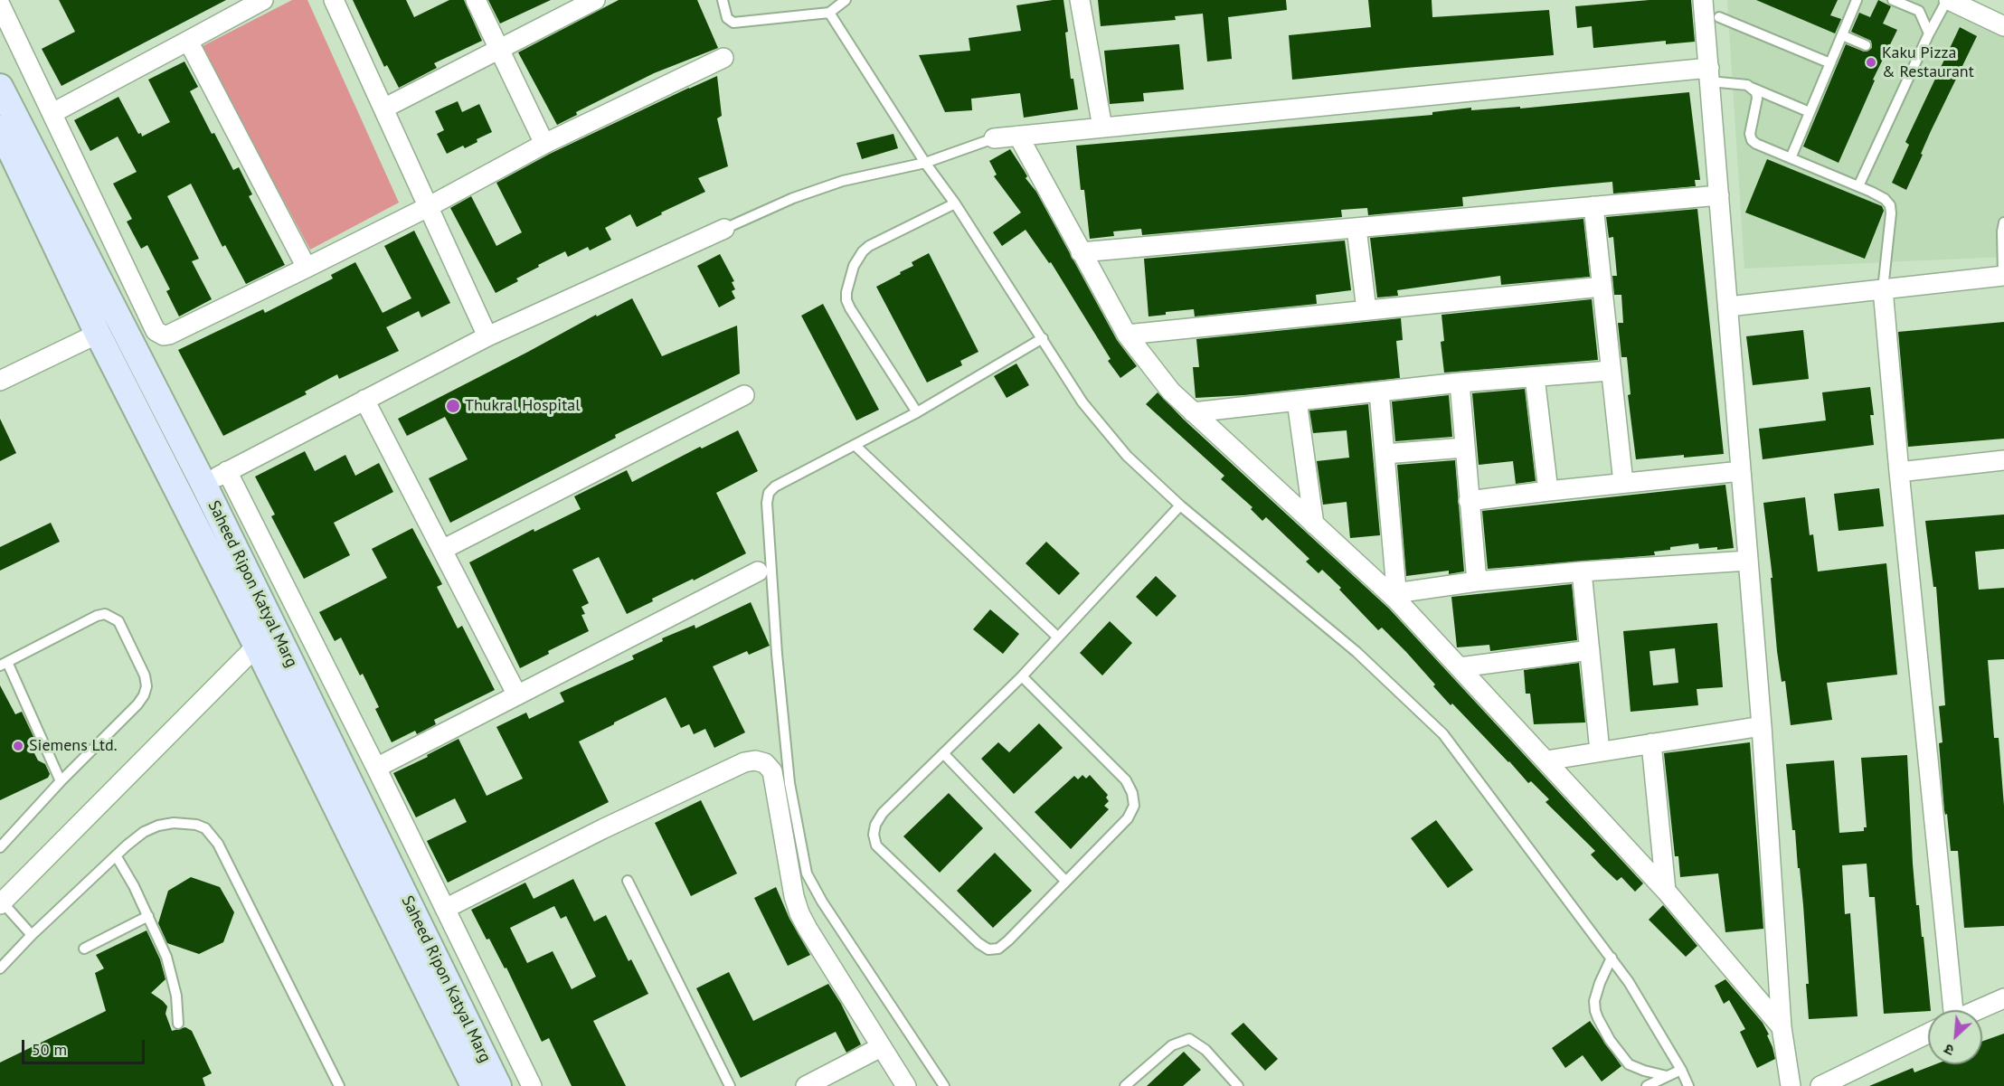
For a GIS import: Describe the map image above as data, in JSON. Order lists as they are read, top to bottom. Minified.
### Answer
{"streets":{"street":["Saheed Ripon Katyal Marg"]},"places":["Kaku Pizza & Restaurant","Thukral Hospital","Siemens Ltd."],"scale_bar":"50 m","north":"bottom left"}
